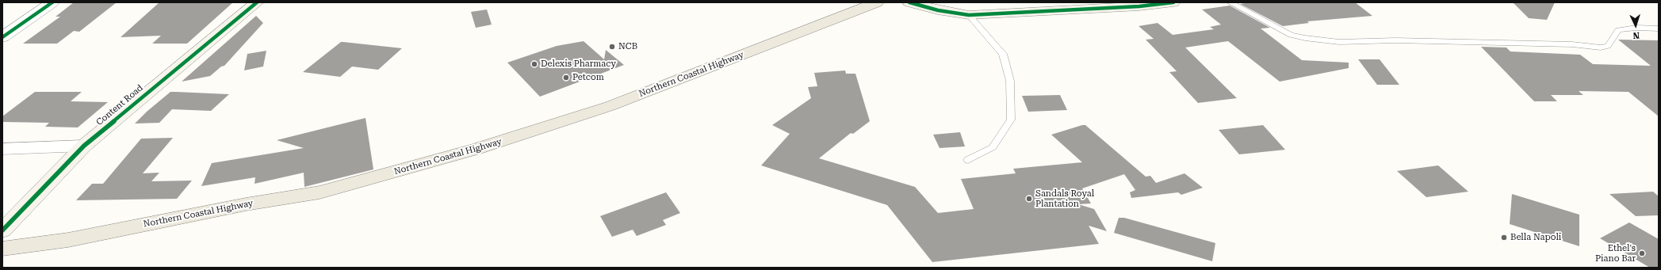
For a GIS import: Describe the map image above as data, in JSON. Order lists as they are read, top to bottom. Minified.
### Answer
{"streets":{"main road":["Northern Coastal Highway"],"street":["Content Road"]},"places":["NCB","Delexis Pharmacy","Petcom","Sandals Royal Plantation","Bella Napoli","Ethel's Piano Bar"],"north":"bottom"}
